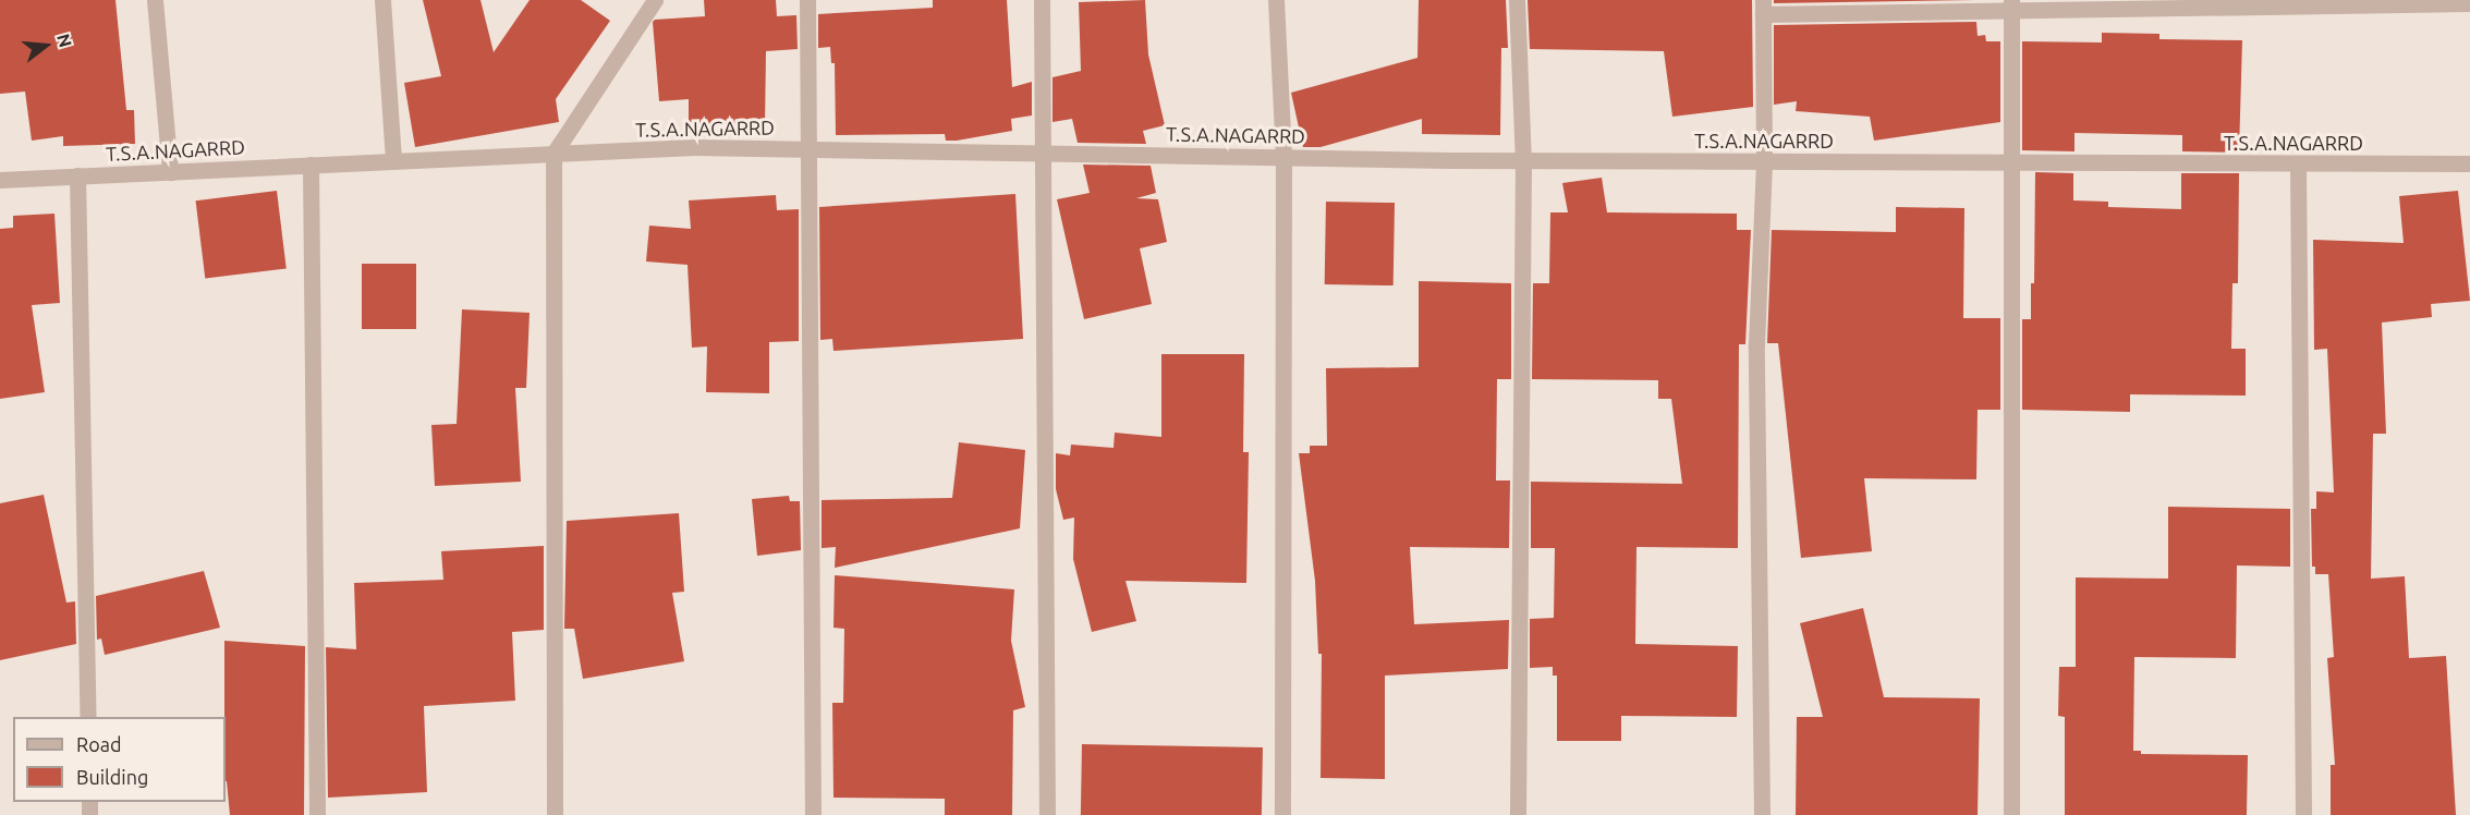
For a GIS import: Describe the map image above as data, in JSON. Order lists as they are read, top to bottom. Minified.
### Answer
{"streets":{"street":["T.S.A.NAGARRD"]},"legend":["Road","Building"],"north":"right"}
